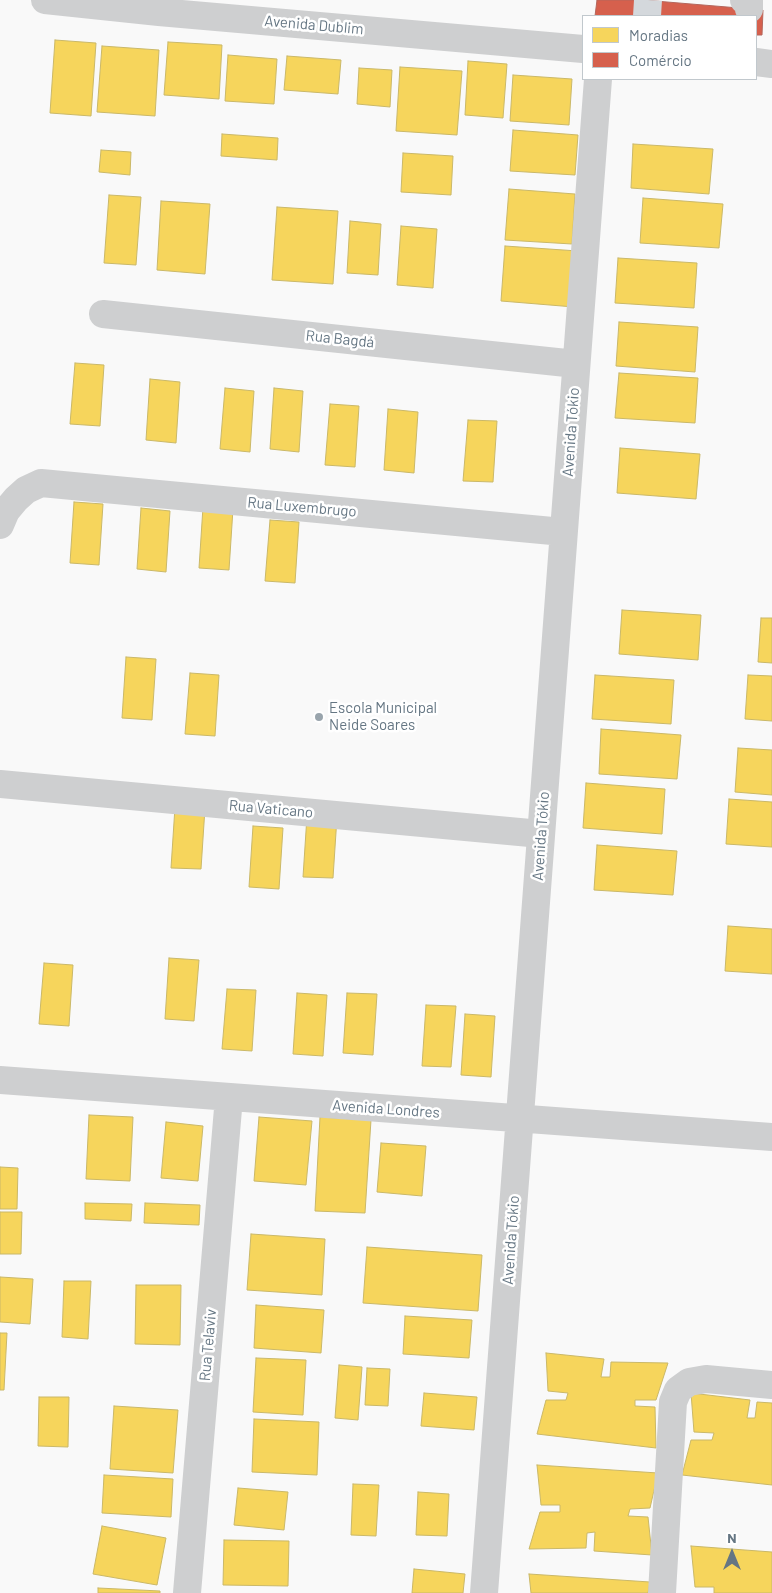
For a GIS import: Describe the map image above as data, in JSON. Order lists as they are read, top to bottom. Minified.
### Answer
{"streets":{"street":["Avenida Dublim","Rua Bagdá","Avenida Tókio","Rua Luxembrugo","Rua Vaticano","Avenida Londres","Rua Telaviv"]},"crossings":[["Rua Bagdá","Avenida Tókio"],["Avenida Tókio","Rua Luxembrugo"],["Avenida Tókio","Rua Vaticano"],["Avenida Tókio","Avenida Londres"],["Avenida Londres","Rua Telaviv"]],"places":["Escola Municipal Neide Soares"],"legend":["Moradias","Comércio"],"north":"top"}
